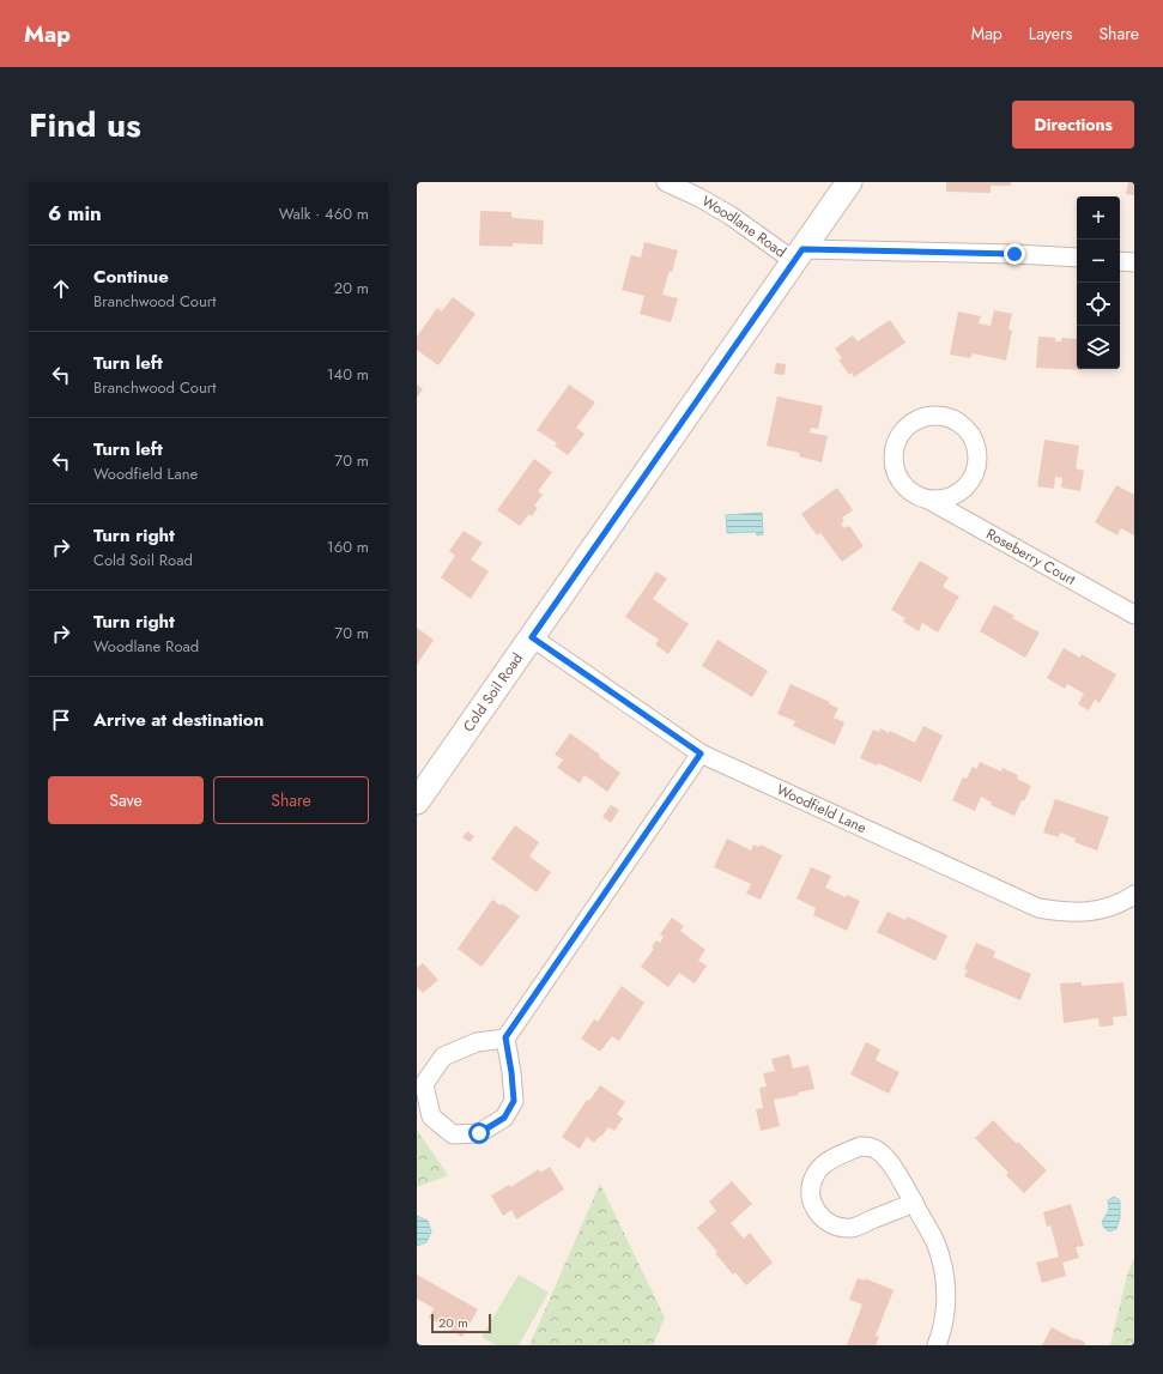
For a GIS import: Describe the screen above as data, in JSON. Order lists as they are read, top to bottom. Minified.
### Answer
{"streets":{"street":["Woodlane Road","Roseberry Court","Cold Soil Road","Woodfield Lane"]},"crossings":[["Woodlane Road","Cold Soil Road"],["Cold Soil Road","Woodfield Lane"]],"scale_bar":"20 m","page":{"header":"Map","nav":["Map","Layers","Share"],"title":"Find us","buttons":["Directions",["Save","Share"]],"heading":["6 min","Walk · 460 m"],"map_buttons":["+","−"],"list":[["Continue","Branchwood Court","20 m"],["Turn left","Branchwood Court","140 m"],["Turn left","Woodfield Lane","70 m"],["Turn right","Cold Soil Road","160 m"],["Turn right","Woodlane Road","70 m"],"Arrive at destination"],"scale":"20 m"}}
